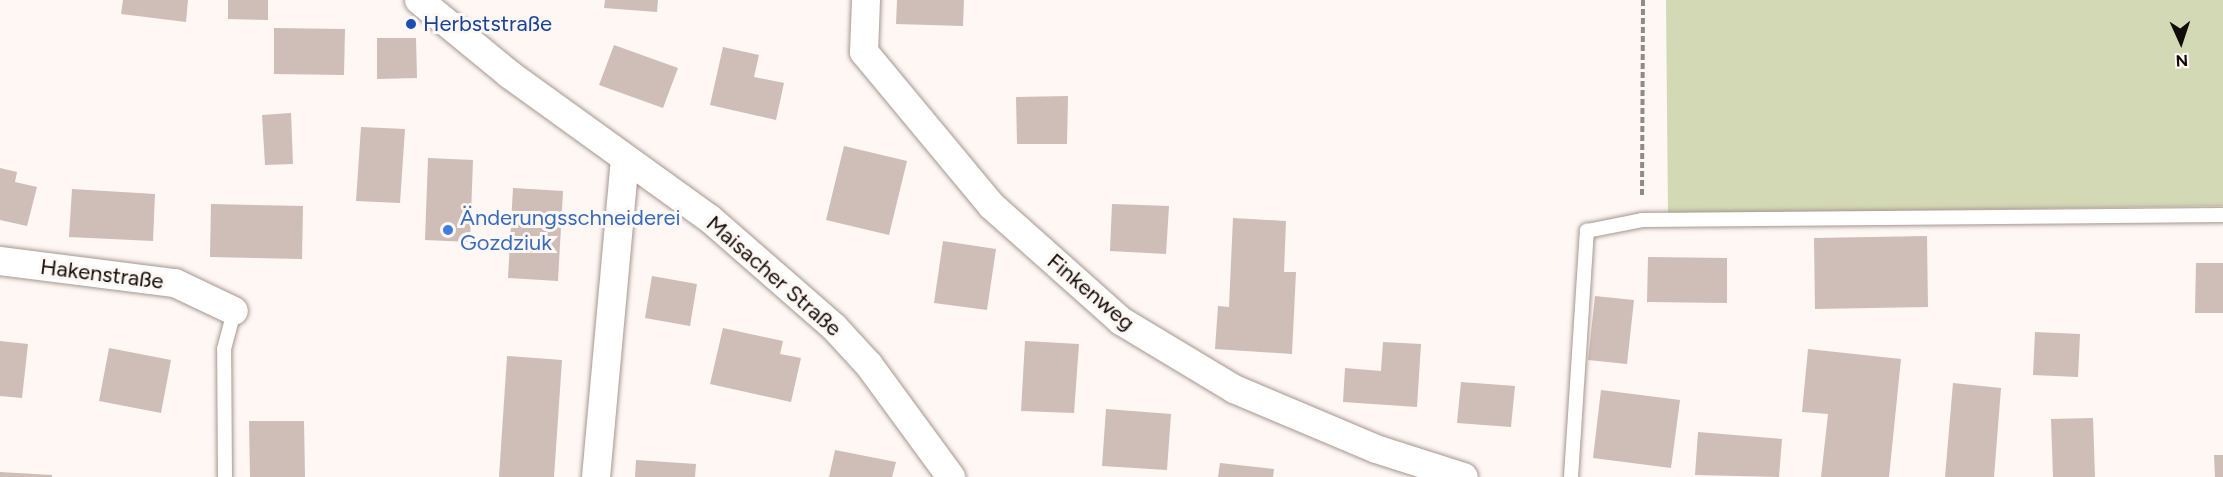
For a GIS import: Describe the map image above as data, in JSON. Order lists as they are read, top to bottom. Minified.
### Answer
{"streets":{"street":["Hakenstraße","Maisacher Straße","Finkenweg"]},"places":["Herbststraße","Änderungsschneiderei Gozdziuk"],"north":"bottom"}
